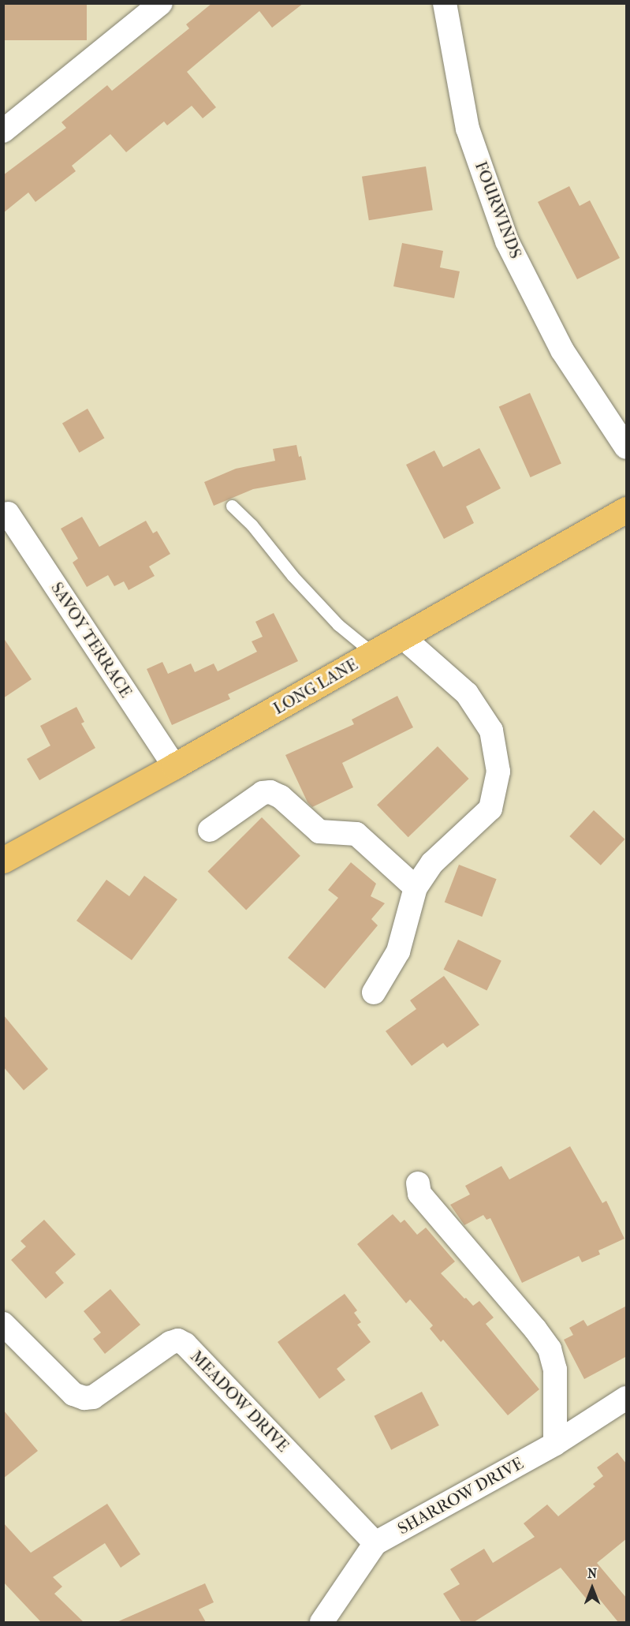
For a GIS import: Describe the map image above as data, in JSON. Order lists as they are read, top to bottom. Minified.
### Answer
{"streets":{"main road":["LONG LANE"],"street":["FOURWINDS","SAVOY TERRACE","MEADOW DRIVE","SHARROW DRIVE"]},"crossings":[["SAVOY TERRACE","LONG LANE"],["MEADOW DRIVE","SHARROW DRIVE"]],"north":"top"}
